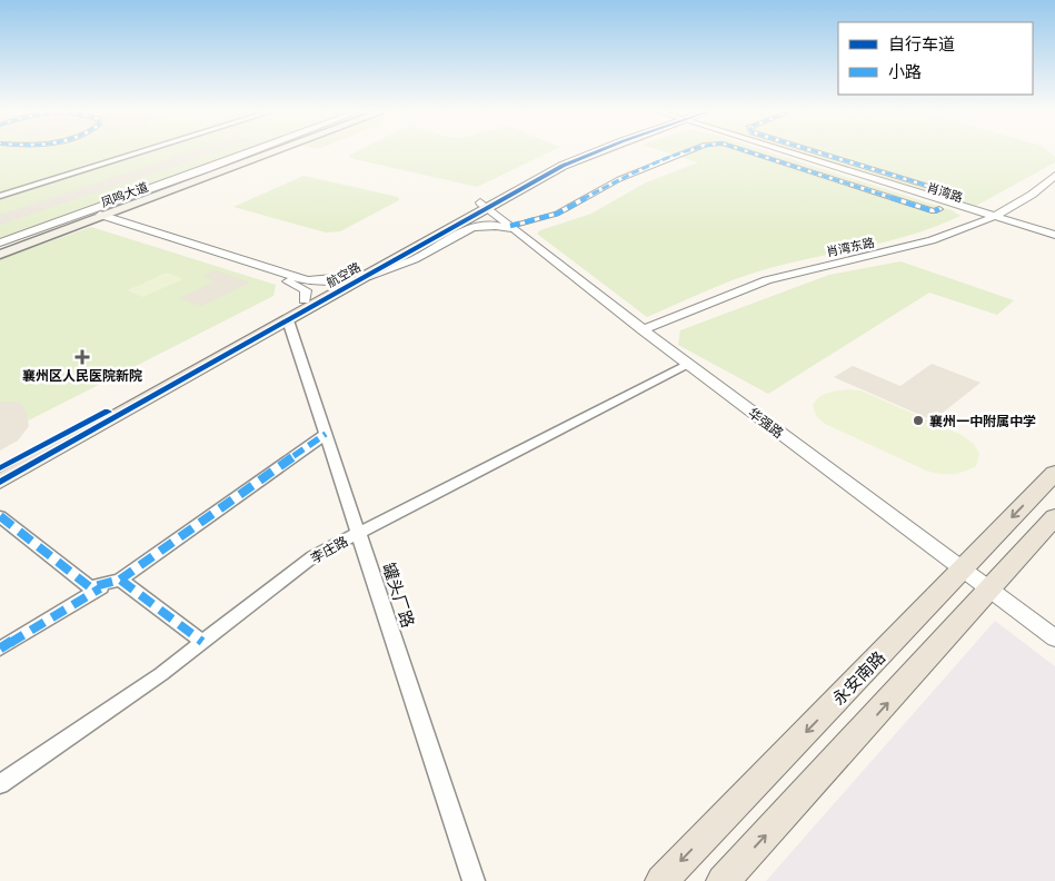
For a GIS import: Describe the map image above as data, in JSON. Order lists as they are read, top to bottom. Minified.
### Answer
{"streets":{"main road":["凤鸣大道","航空路","永安南路"],"street":["肖湾路","肖湾东路","华强路","李庄路","罐头厂路"]},"crossings":[["肖湾路","肖湾东路"],["肖湾东路","华强路"],["航空路","华强路"],["航空路","罐头厂路"],["华强路","李庄路"],["华强路","永安南路"],["李庄路","罐头厂路"]],"places":{"health":["襄州区人民医院新院"],"other":["襄州一中附属中学"]},"legend":["自行车道","小路"]}
